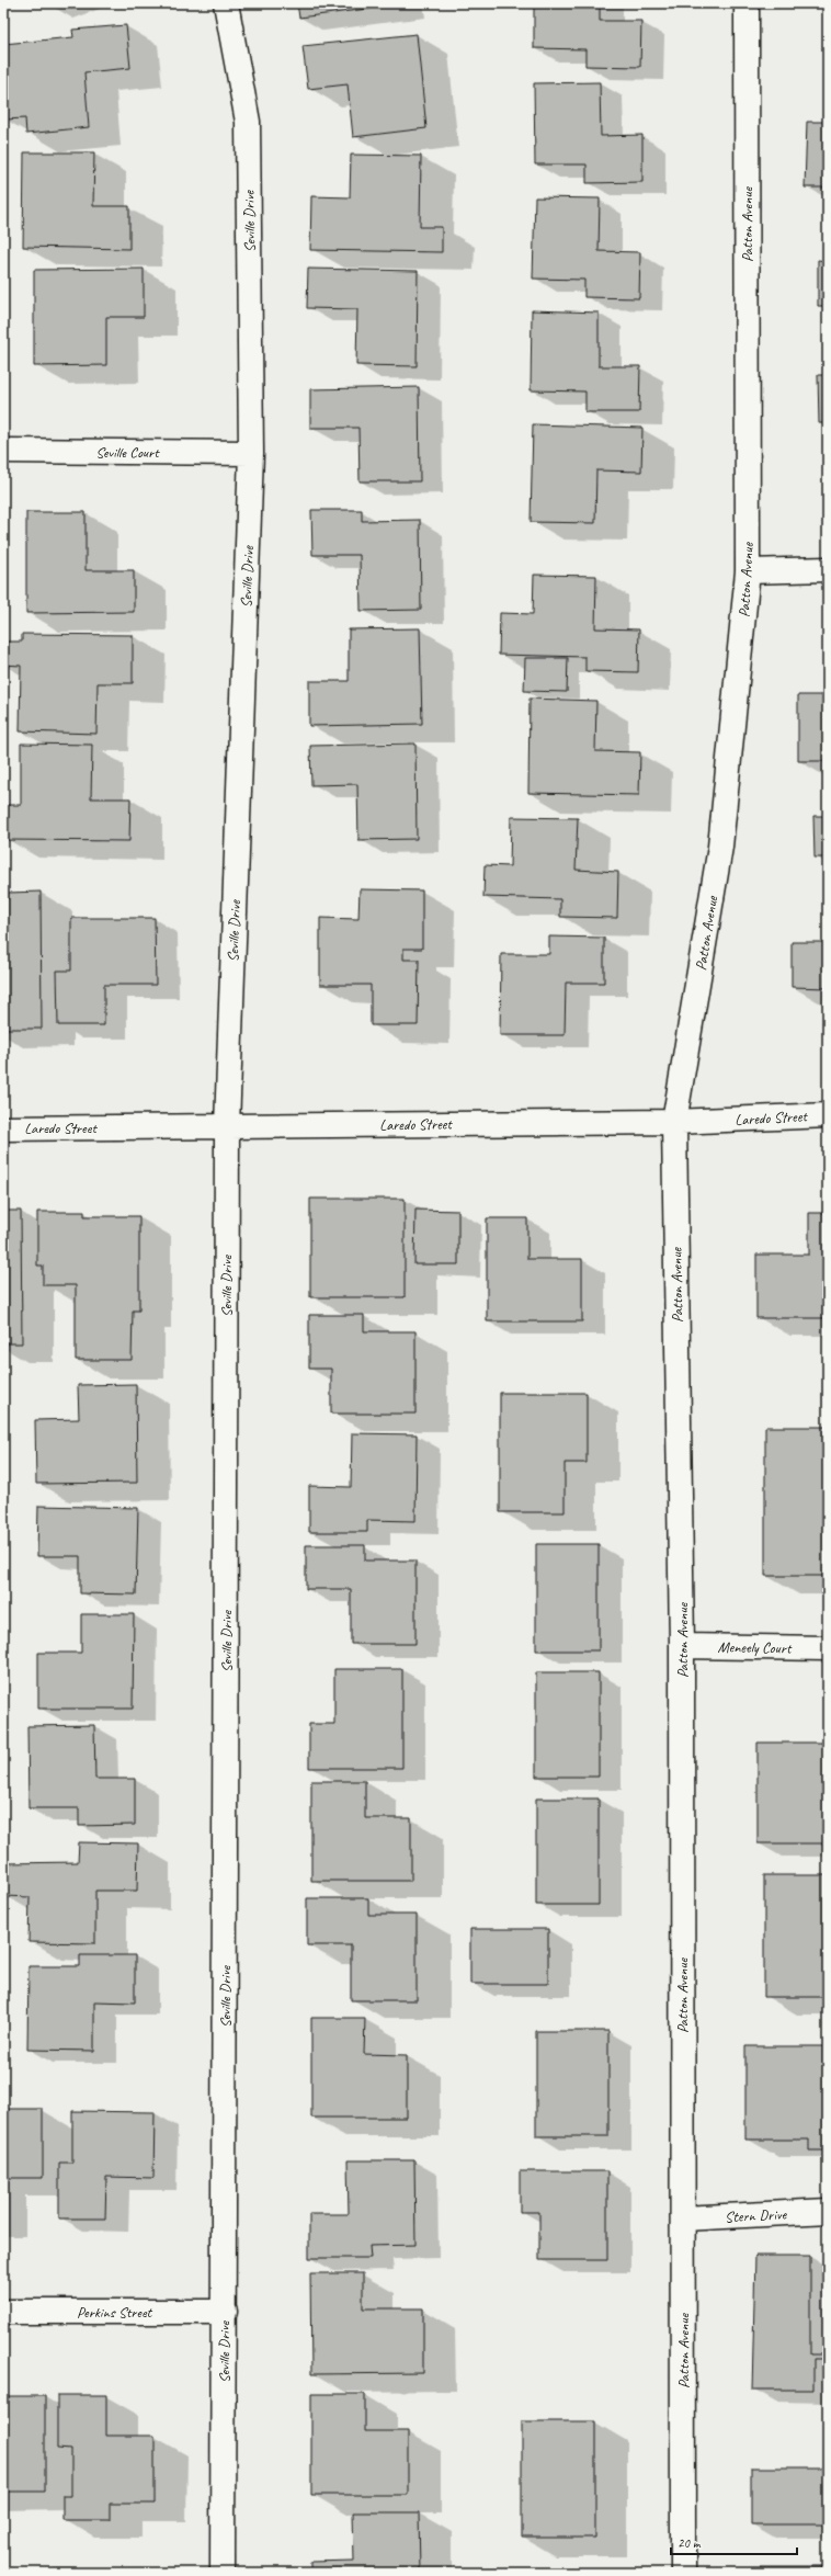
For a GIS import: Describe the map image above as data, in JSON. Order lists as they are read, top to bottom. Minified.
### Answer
{"streets":{"street":["Seville Drive","Patton Avenue","Seville Court","Laredo Street","Meneely Court","Stern Drive","Perkins Street"]},"crossings":[["Seville Drive","Seville Court"],["Seville Drive","Laredo Street"],["Seville Drive","Perkins Street"],["Patton Avenue","Laredo Street"],["Patton Avenue","Meneely Court"],["Patton Avenue","Stern Drive"]],"scale_bar":"20 m"}
